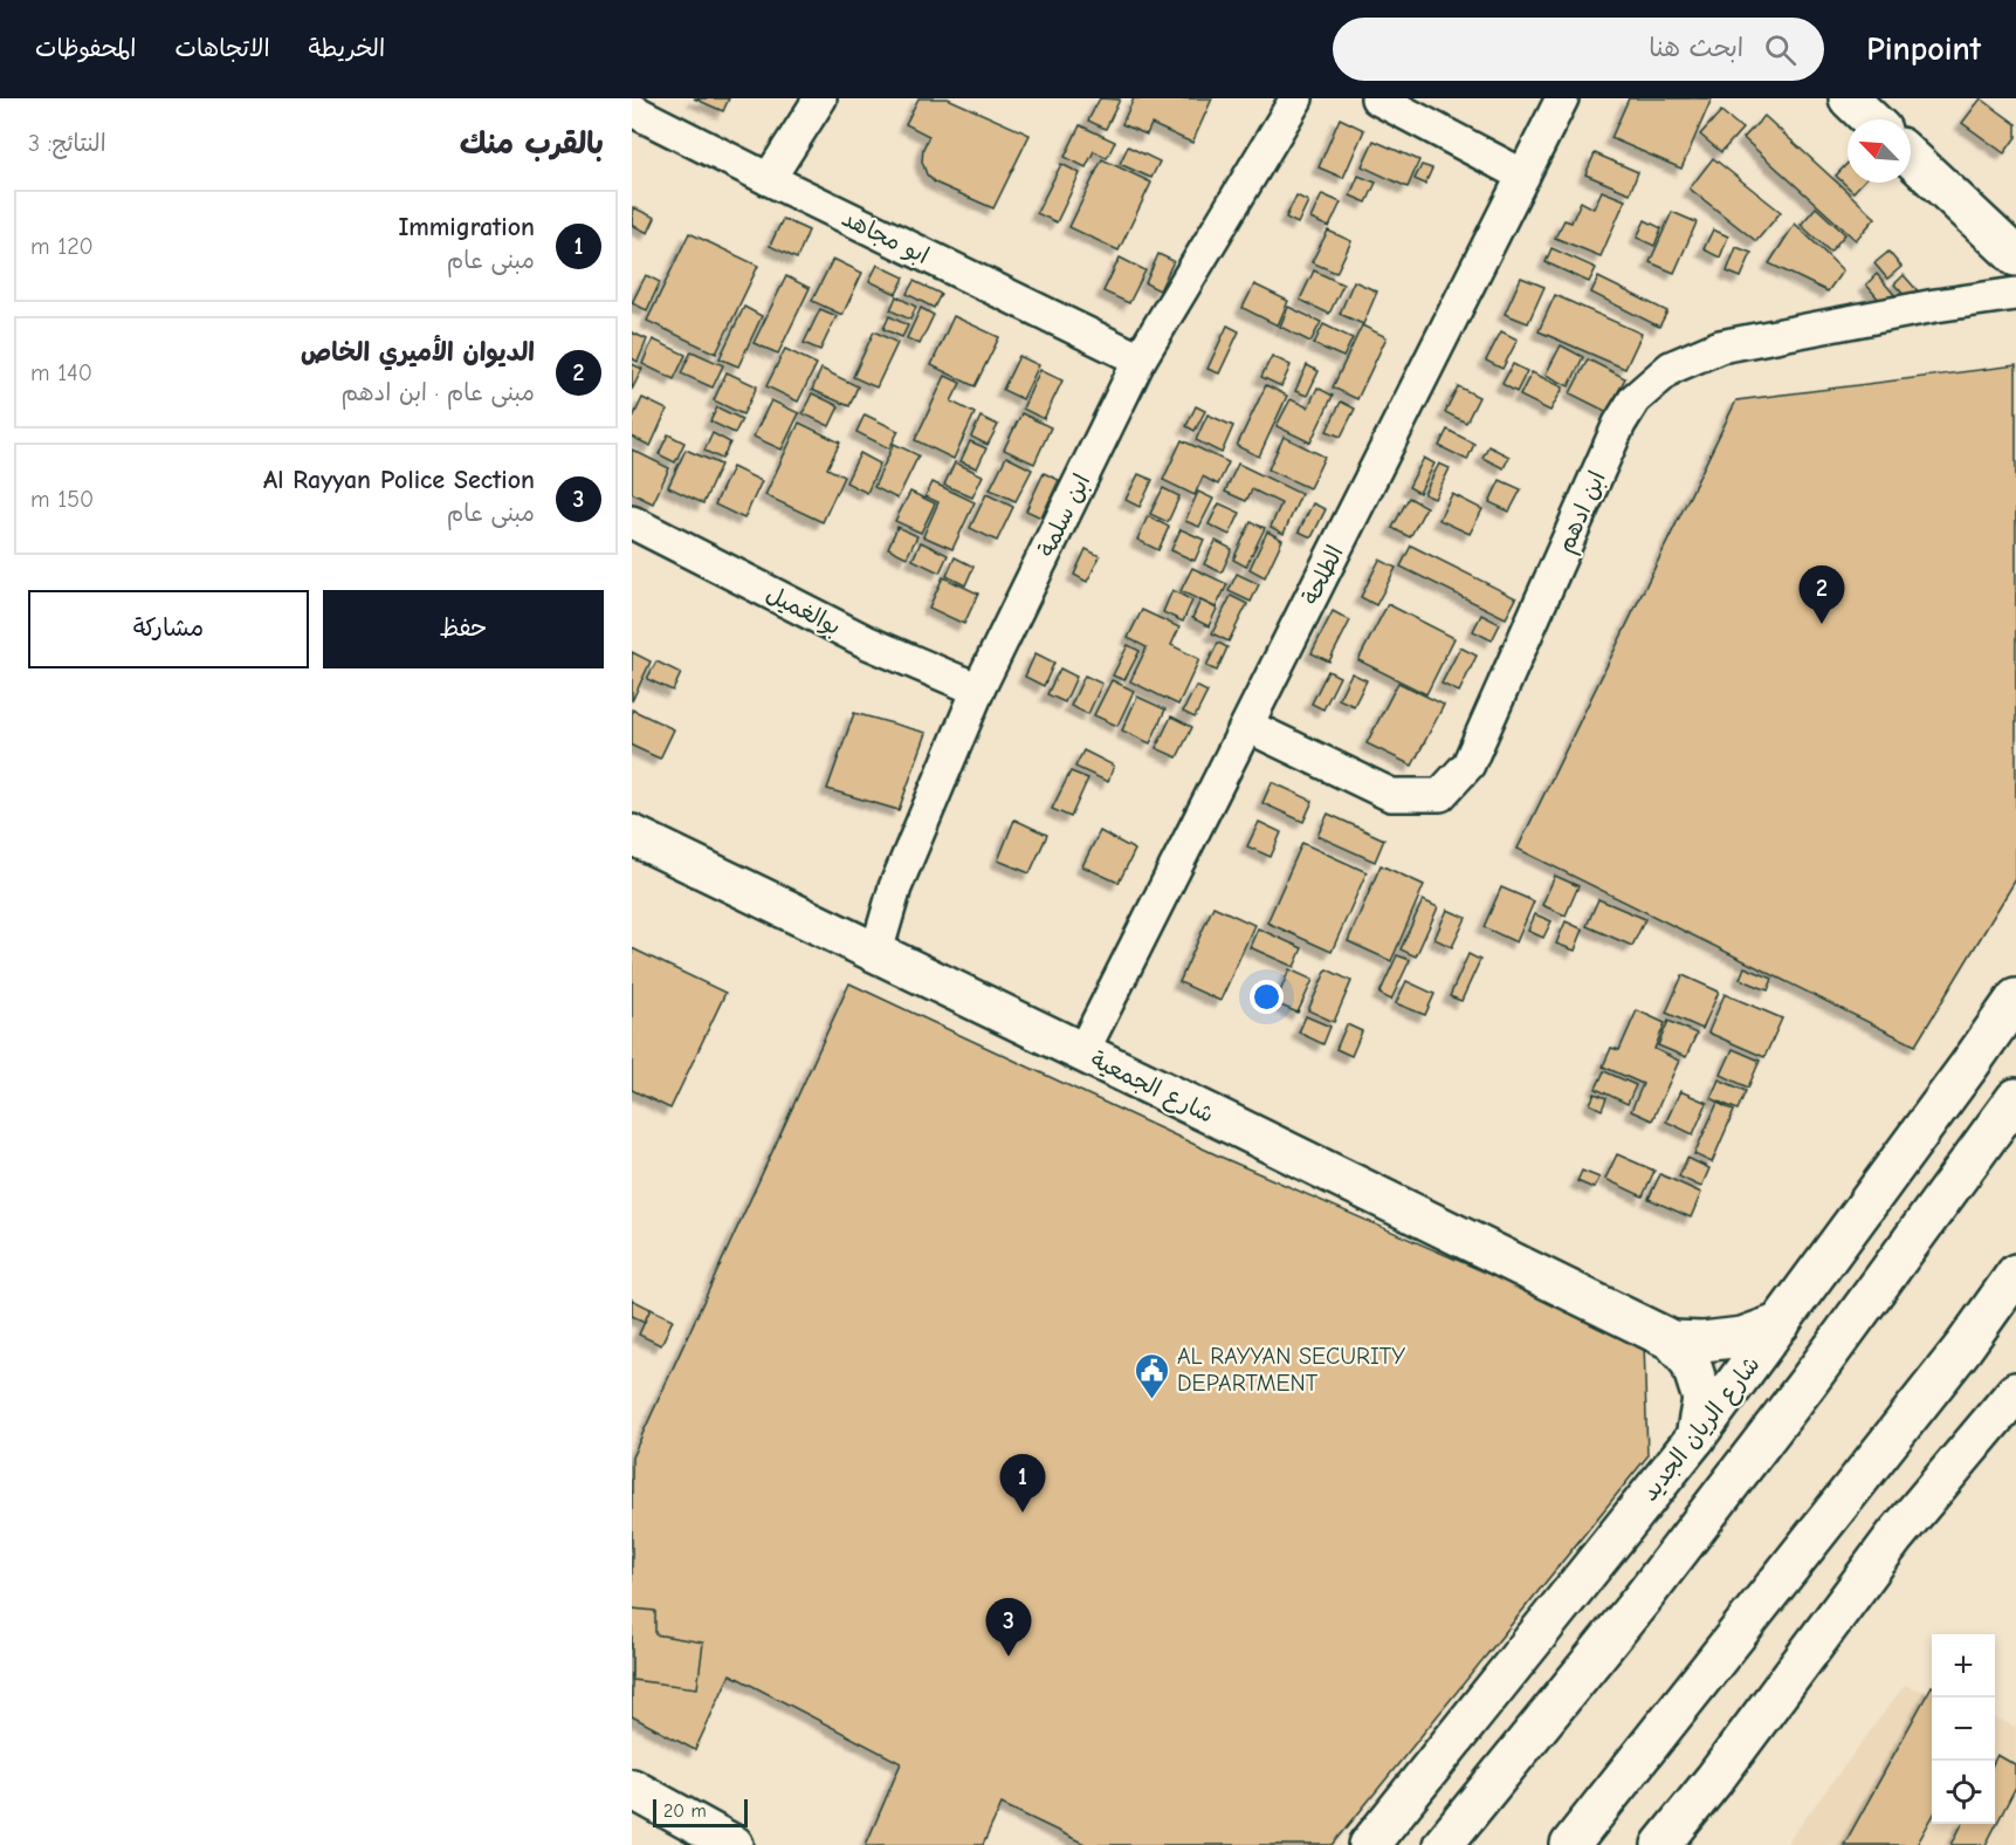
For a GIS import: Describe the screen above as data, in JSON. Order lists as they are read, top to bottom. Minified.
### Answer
{"streets":{"main road":["شارع الجمعية","شارع الريان الجديد"],"street":["ابو مجاهد","ابن ادهم","ابن سلمة","الطلحة","بوالغميل"]},"crossings":[["ابو مجاهد","ابن سلمة"],["ابن ادهم","الطلحة"],["ابن سلمة","بوالغميل"],["ابن سلمة","شارع الجمعية"],["الطلحة","شارع الجمعية"],["شارع الجمعية","شارع الريان الجديد"]],"places":{"public building":["AL RAYYAN SECURITY DEPARTMENT"]},"scale_bar":"20 m","north":"top left","page":{"header":"Pinpoint","search":"ابحث هنا","nav":["الخريطة","الاتجاهات","المحفوظات"],"heading":["بالقرب منك","النتائج: 3"],"list":[{"mark":"1","name":"Immigration","note":"مبنى عام","value":"120 m"},{"mark":"2","name":"الديوان الأميري الخاص","note":"مبنى عام · ابن ادهم","value":"140 m"},{"mark":"3","name":"Al Rayyan Police Section","note":"مبنى عام","value":"150 m"}],"pins":["2","1","3"],"buttons":["حفظ","مشاركة"],"map_buttons":["+","−"],"scale":"20 m"}}
